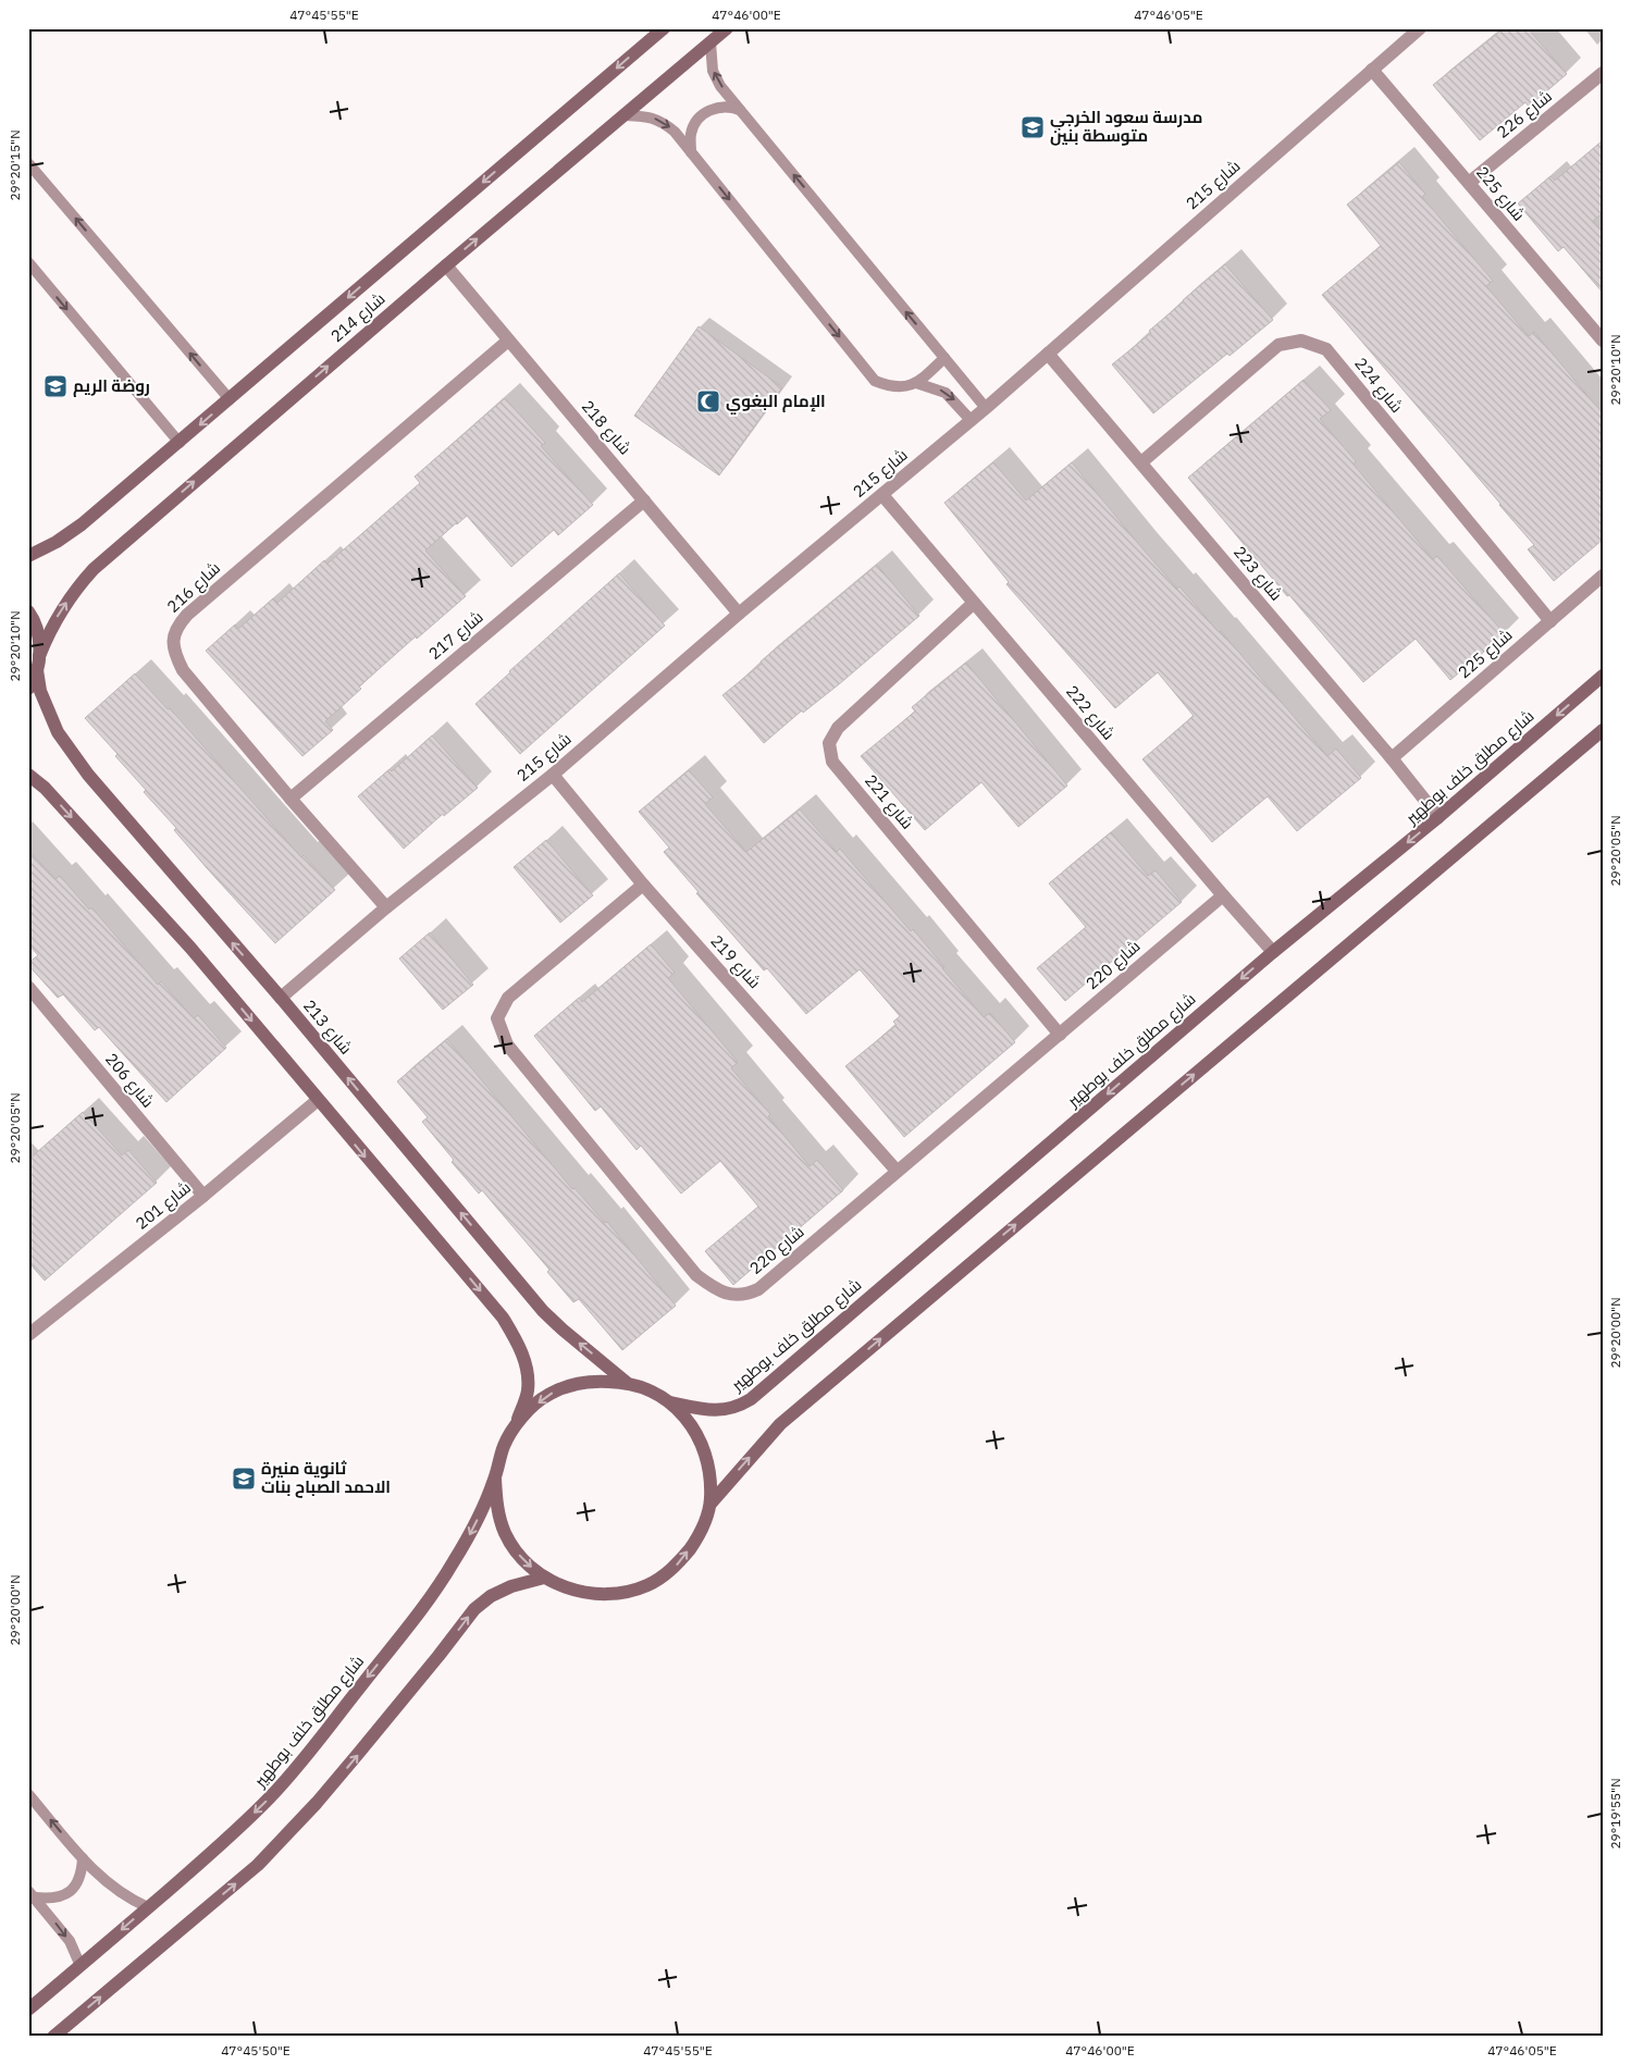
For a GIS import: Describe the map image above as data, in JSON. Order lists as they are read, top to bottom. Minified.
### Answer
{"streets":{"main road":["شارع 214","شارع مطلق خلف بوطهير","شارع 213"],"street":["شارع 226","شارع 215","شارع 225","شارع 224","شارع 218","شارع 223","شارع 216","شارع 217","شارع 222","شارع 221","شارع 219","شارع 220","شارع 206","شارع 201"]},"crossings":[["شارع 226","شارع 225"],["شارع 215","شارع 225"],["شارع 215","شارع 218"],["شارع 215","شارع 223"],["شارع 215","شارع 216"],["شارع 215","شارع 222"],["شارع 215","شارع 219"],["شارع 215","شارع 213"],["شارع 225","شارع 224"],["شارع 225","شارع 223"],["شارع 214","شارع 218"],["شارع 214","شارع 213"],["شارع 224","شارع 223"],["شارع 218","شارع 216"],["شارع 218","شارع 217"],["شارع 223","شارع مطلق خلف بوطهير"],["شارع 216","شارع 217"],["شارع 222","شارع مطلق خلف بوطهير"],["شارع 222","شارع 221"],["شارع 222","شارع 220"],["شارع 221","شارع 220"],["شارع 219","شارع 220"],["شارع 206","شارع 201"]],"places":{"school or university":["مدرسة سعود الخرجي متوسطة بنين","روضة الريم","ثانوية منيرة الاحمد الصباح بنات"],"mosque":["الإمام البغوي"]},"coordinates":["47°45'55\"E","47°46'00\"E","47°46'05\"E","29°20'15\"N","29°20'10\"N","29°20'05\"N","29°20'00\"N","29°19'55\"N","47°45'50\"E"]}
